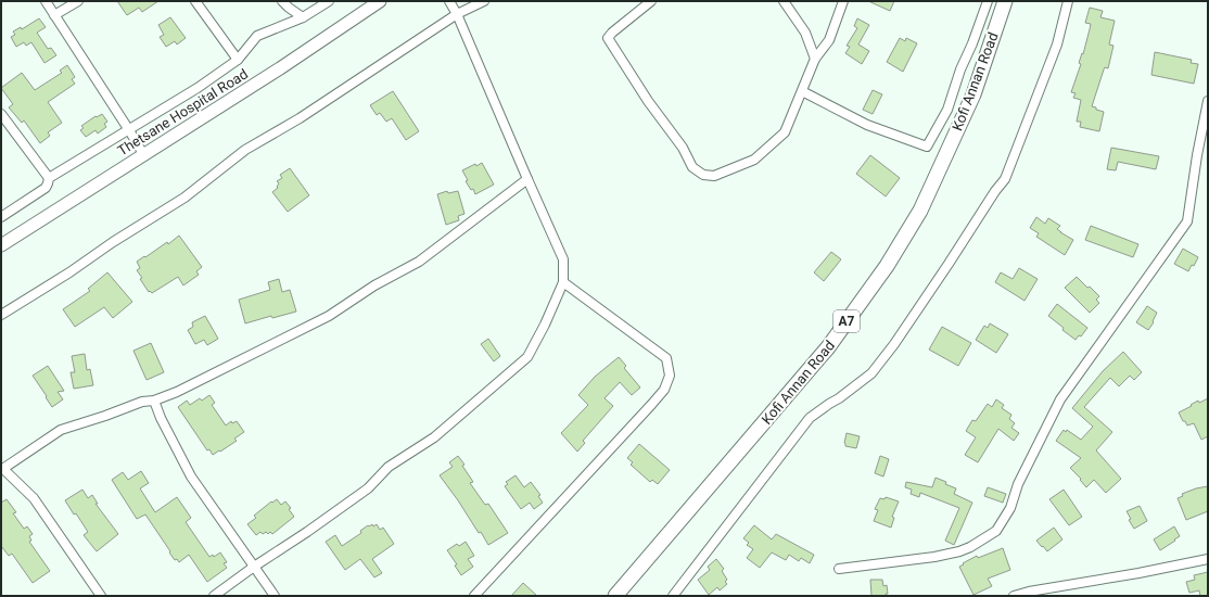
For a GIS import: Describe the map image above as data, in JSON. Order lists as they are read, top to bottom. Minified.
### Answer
{"streets":{"main road":["Kofi Annan Road","Thetsane Hospital Road","A7"]}}
